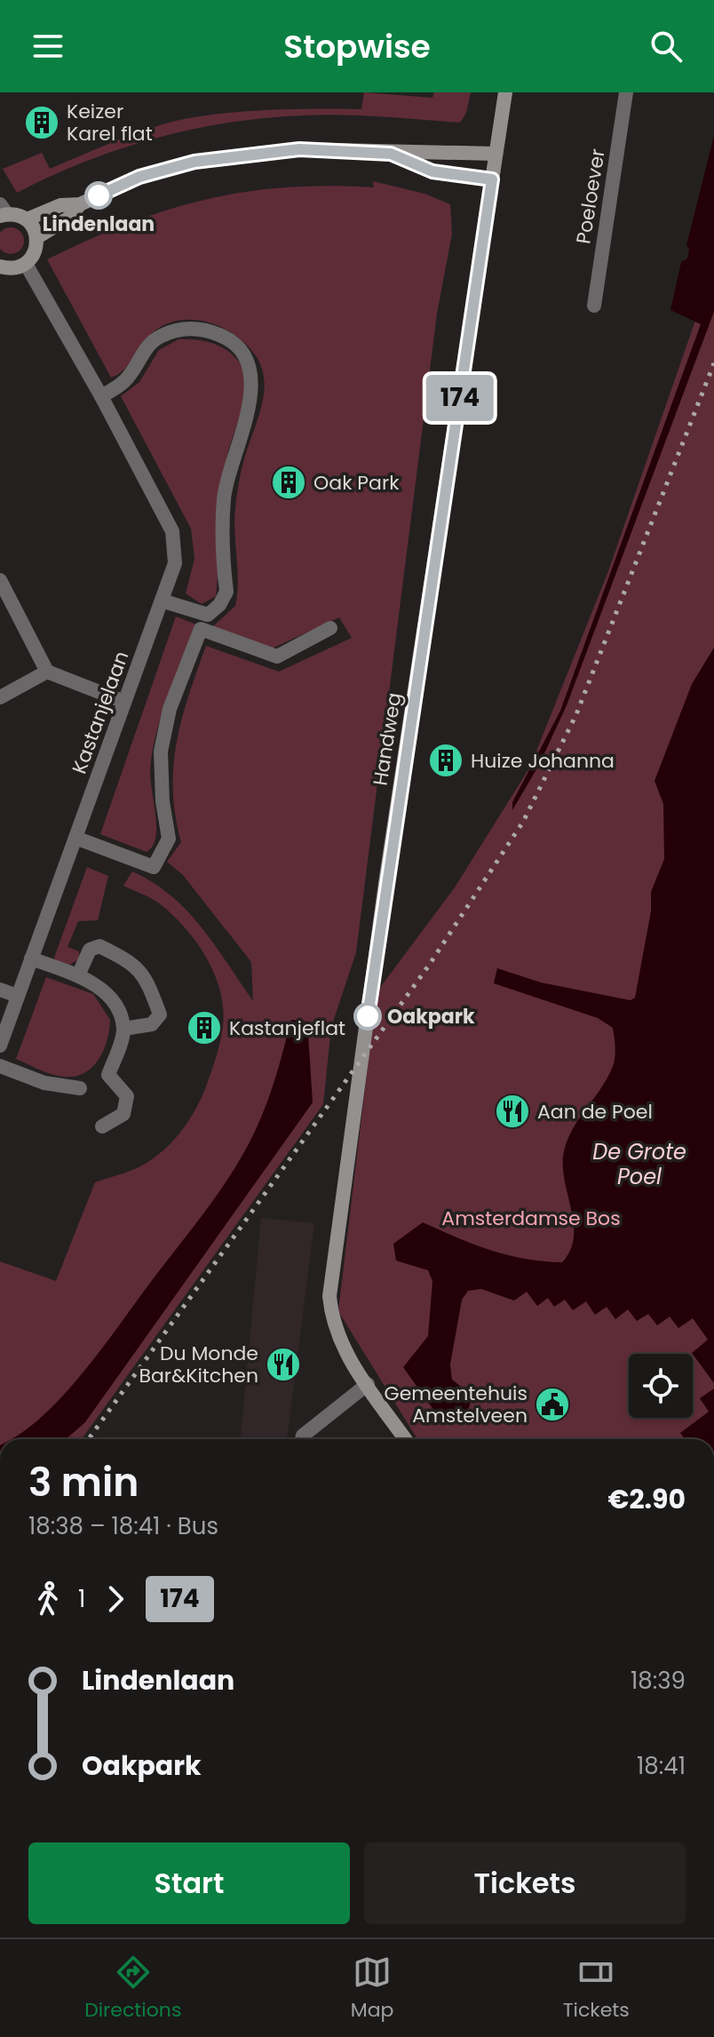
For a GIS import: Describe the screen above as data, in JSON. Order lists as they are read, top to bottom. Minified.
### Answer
{"streets":{"main road":["Handweg"],"street":["Poeloever","Kastanjelaan"]},"water":["De Grote Poel"],"parks":["Amsterdamse Bos"],"places":{"building":["Keizer Karel flat","Oak Park","Huize Johanna","Kastanjeflat"],"other":["Lindenlaan","Oakpark"],"restaurant":["Aan de Poel","Du Monde Bar&Kitchen"],"public building":["Gemeentehuis Amstelveen"]},"lines":["bus line 174"],"page":{"header":"Stopwise","on_map":"174","heading":["3 min","18:38 – 18:41 · Bus","€2.90"],"legs":["1","174"],"list":[{"name":"Lindenlaan","value":"18:39"},{"name":"Oakpark","value":"18:41"}],"buttons":["Start","Tickets"],"tabs":["Directions","Map","Tickets"]}}
